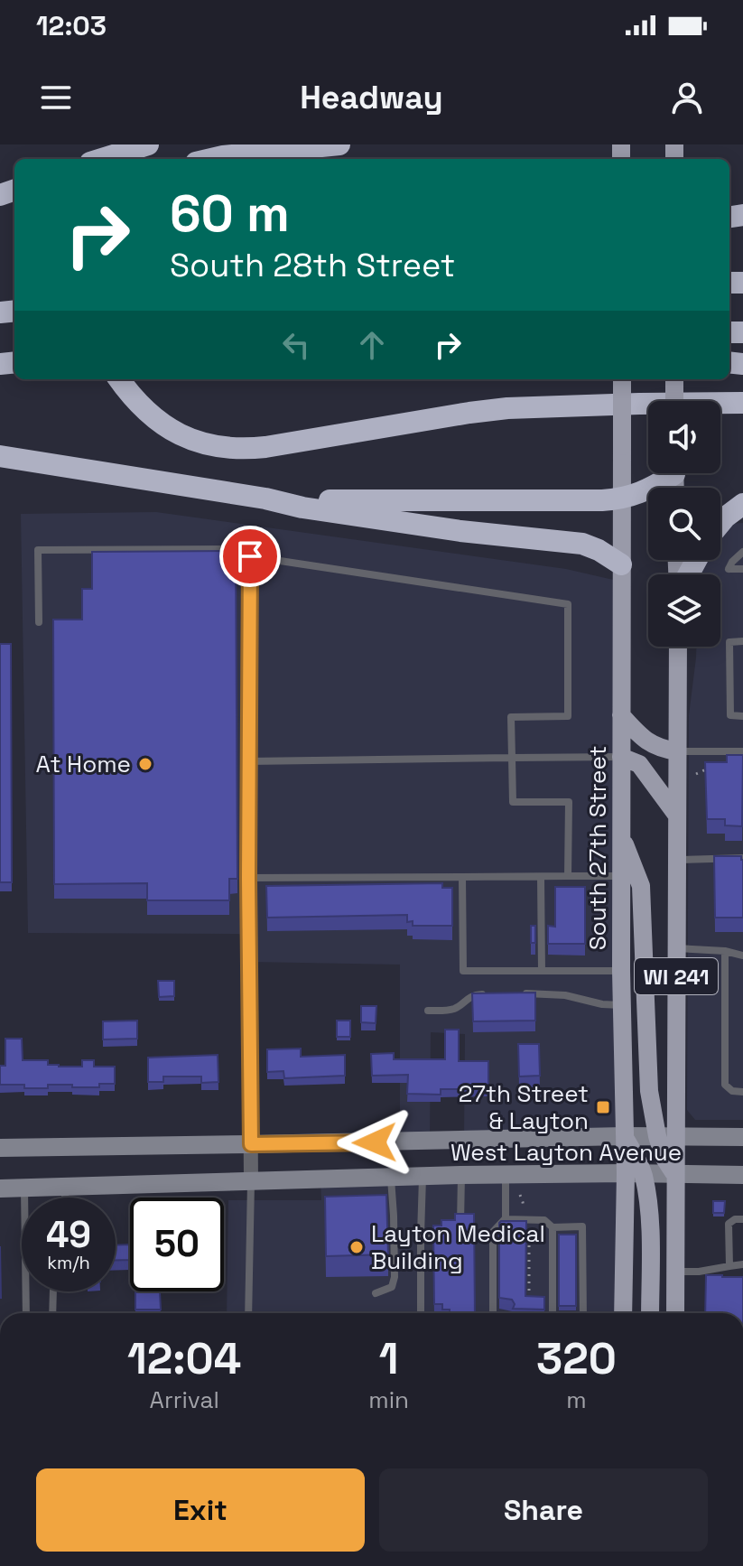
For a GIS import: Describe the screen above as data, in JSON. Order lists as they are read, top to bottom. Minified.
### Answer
{"streets":{"main road":["South 27th Street","WI 241","West Layton Avenue"]},"crossings":[["South 27th Street","West Layton Avenue"],["WI 241","West Layton Avenue"]],"places":{"other":["At Home","Layton Medical Building"],"transit":["27th Street & Layton"]},"page":{"status":"12:03","header":"Headway","turn":["60 m","South 28th Street"],"speed":"49 km/h","limit":"50","eta":["12:04","Arrival","1","min","320","m"],"buttons":["Exit","Share"]}}
